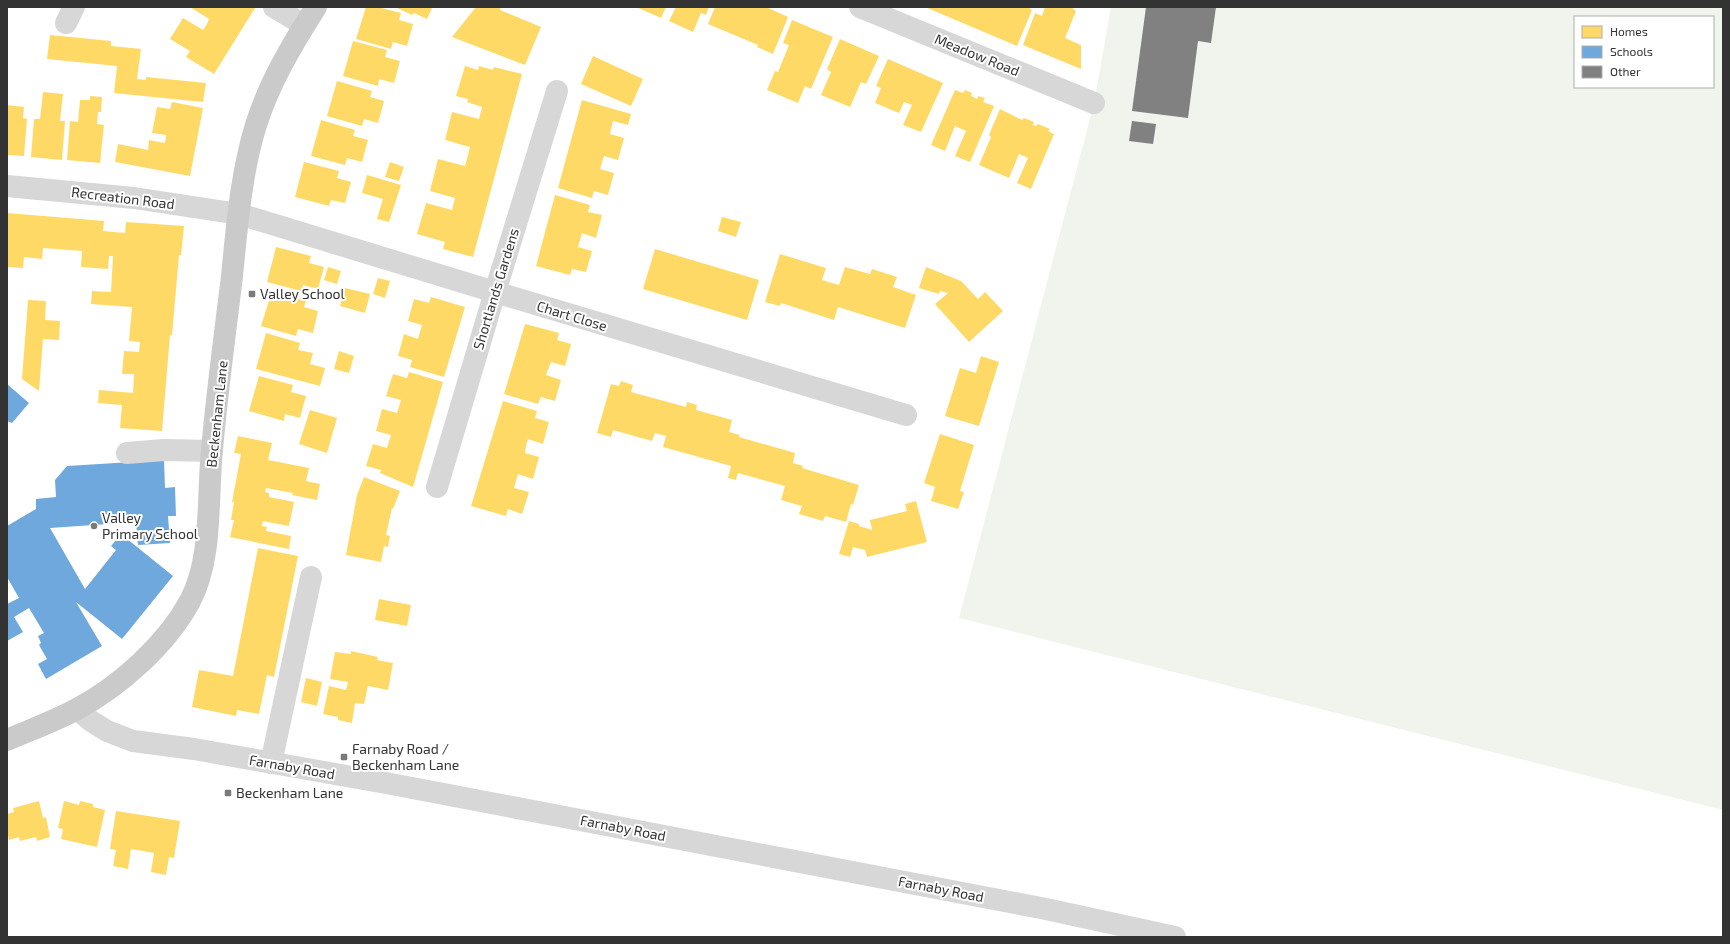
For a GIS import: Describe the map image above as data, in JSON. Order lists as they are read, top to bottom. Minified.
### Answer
{"streets":{"main road":["Beckenham Lane"],"street":["Meadow Road","Recreation Road","Shortlands Gardens","Chart Close","Farnaby Road"]},"crossings":[["Recreation Road","Chart Close"],["Recreation Road","Beckenham Lane"],["Shortlands Gardens","Chart Close"],["Chart Close","Beckenham Lane"],["Beckenham Lane","Farnaby Road"]],"places":{"transit":["Valley School","Farnaby Road / Beckenham Lane","Beckenham Lane"],"other":["Valley Primary School"]},"legend":["Homes","Schools","Other"]}
